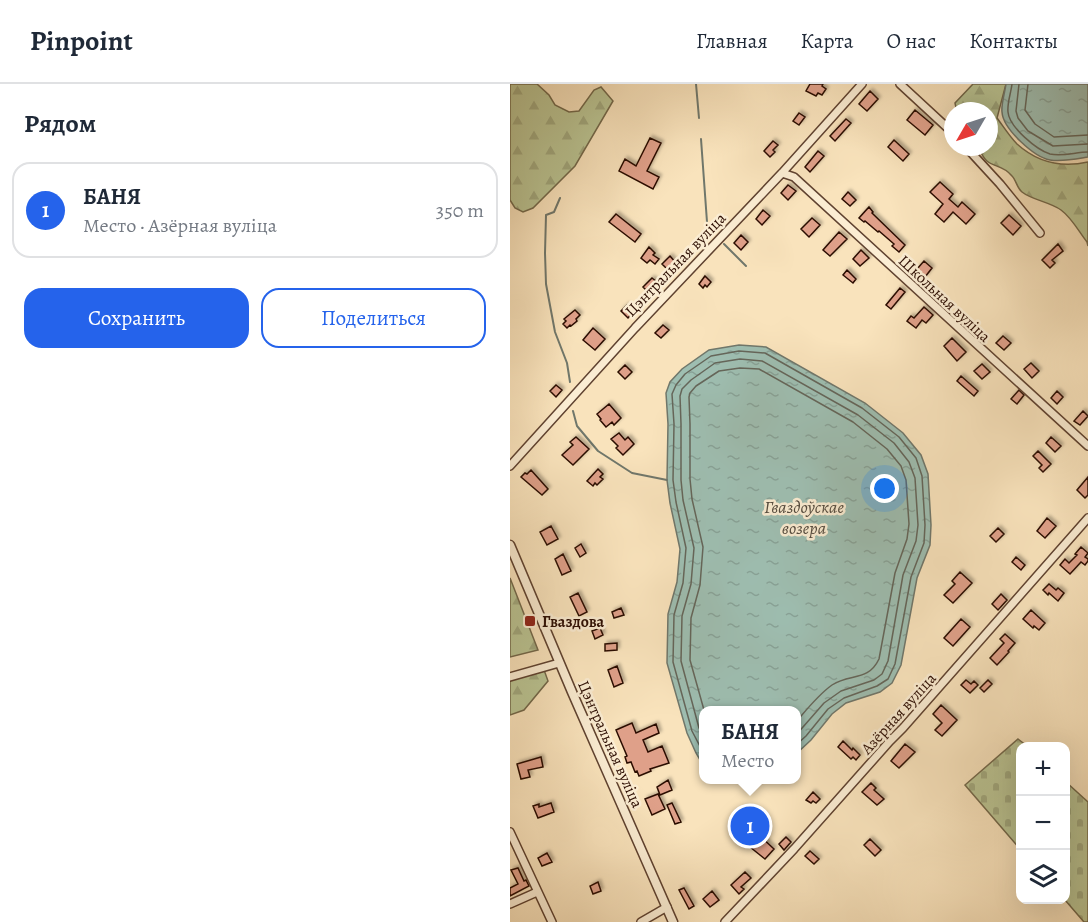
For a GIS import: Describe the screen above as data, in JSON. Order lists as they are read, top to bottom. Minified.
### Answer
{"streets":{"street":["Цэнтральная вуліца","Школьная вуліца","Азёрная вуліца"]},"crossings":[["Цэнтральная вуліца","Школьная вуліца"]],"water":["Гваздоўскае возера"],"places":{"transit":["Гваздова"]},"north":"bottom left","page":{"header":"Pinpoint","nav":["Главная","Карта","О нас","Контакты"],"heading":"Рядом","list":[{"mark":"1","name":"БАНЯ","note":"Место · Азёрная вуліца","value":"350 m"}],"buttons":["Сохранить","Поделиться"],"popup":["БАНЯ","Место"],"map_buttons":["+","−"],"pins":"1"}}
